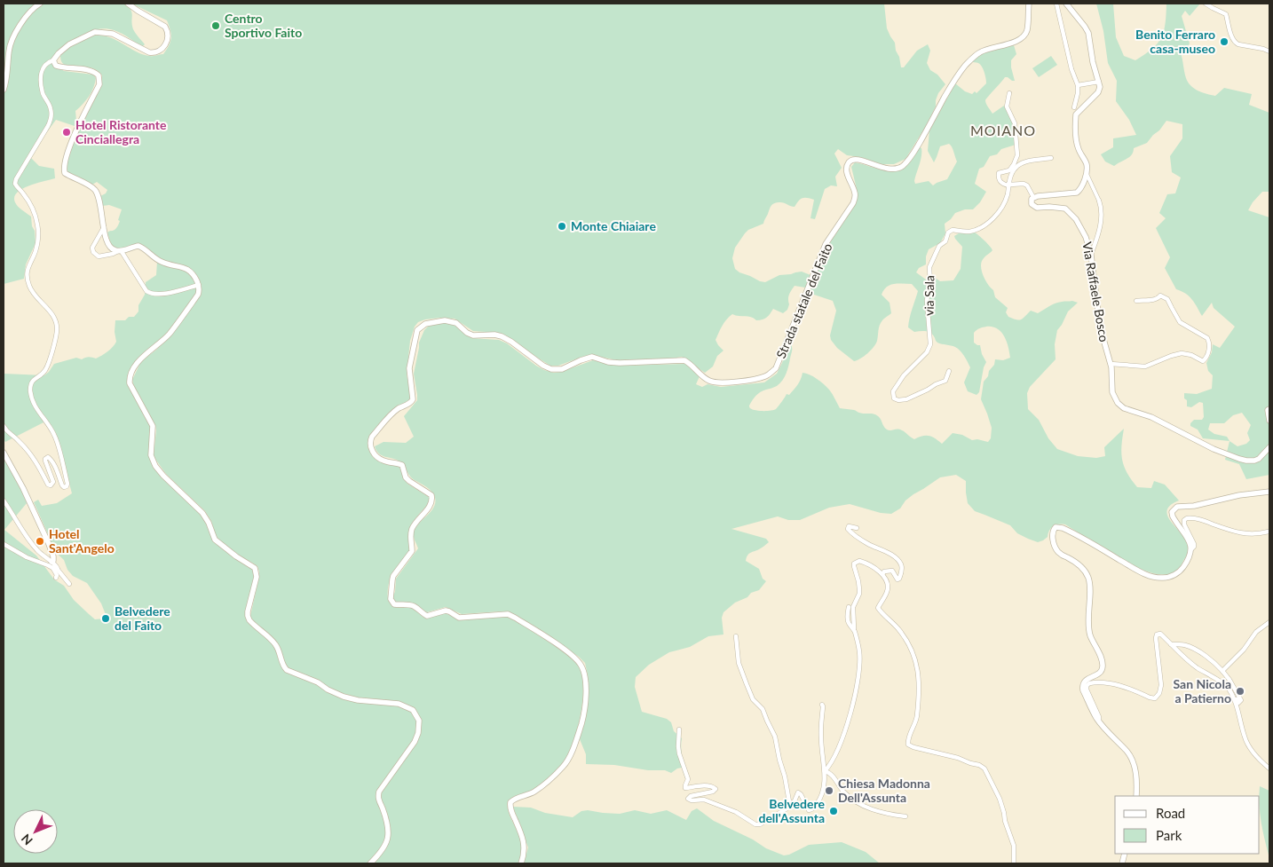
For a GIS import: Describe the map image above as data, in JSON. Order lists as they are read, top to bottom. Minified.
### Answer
{"streets":{"street":["Via Raffaele Bosco","via Sala","Strada statale del Faito"]},"districts":["MOIANO"],"places":["Centro Sportivo Faito","Benito Ferraro casa-museo","Hotel Ristorante Cinciallegra","Monte Chiaiare","Hotel Sant'Angelo","Belvedere del Faito","San Nicola a Patierno","Chiesa Madonna Dell'Assunta","Belvedere dell'Assunta"],"legend":["Road","Park"],"north":"bottom left"}
